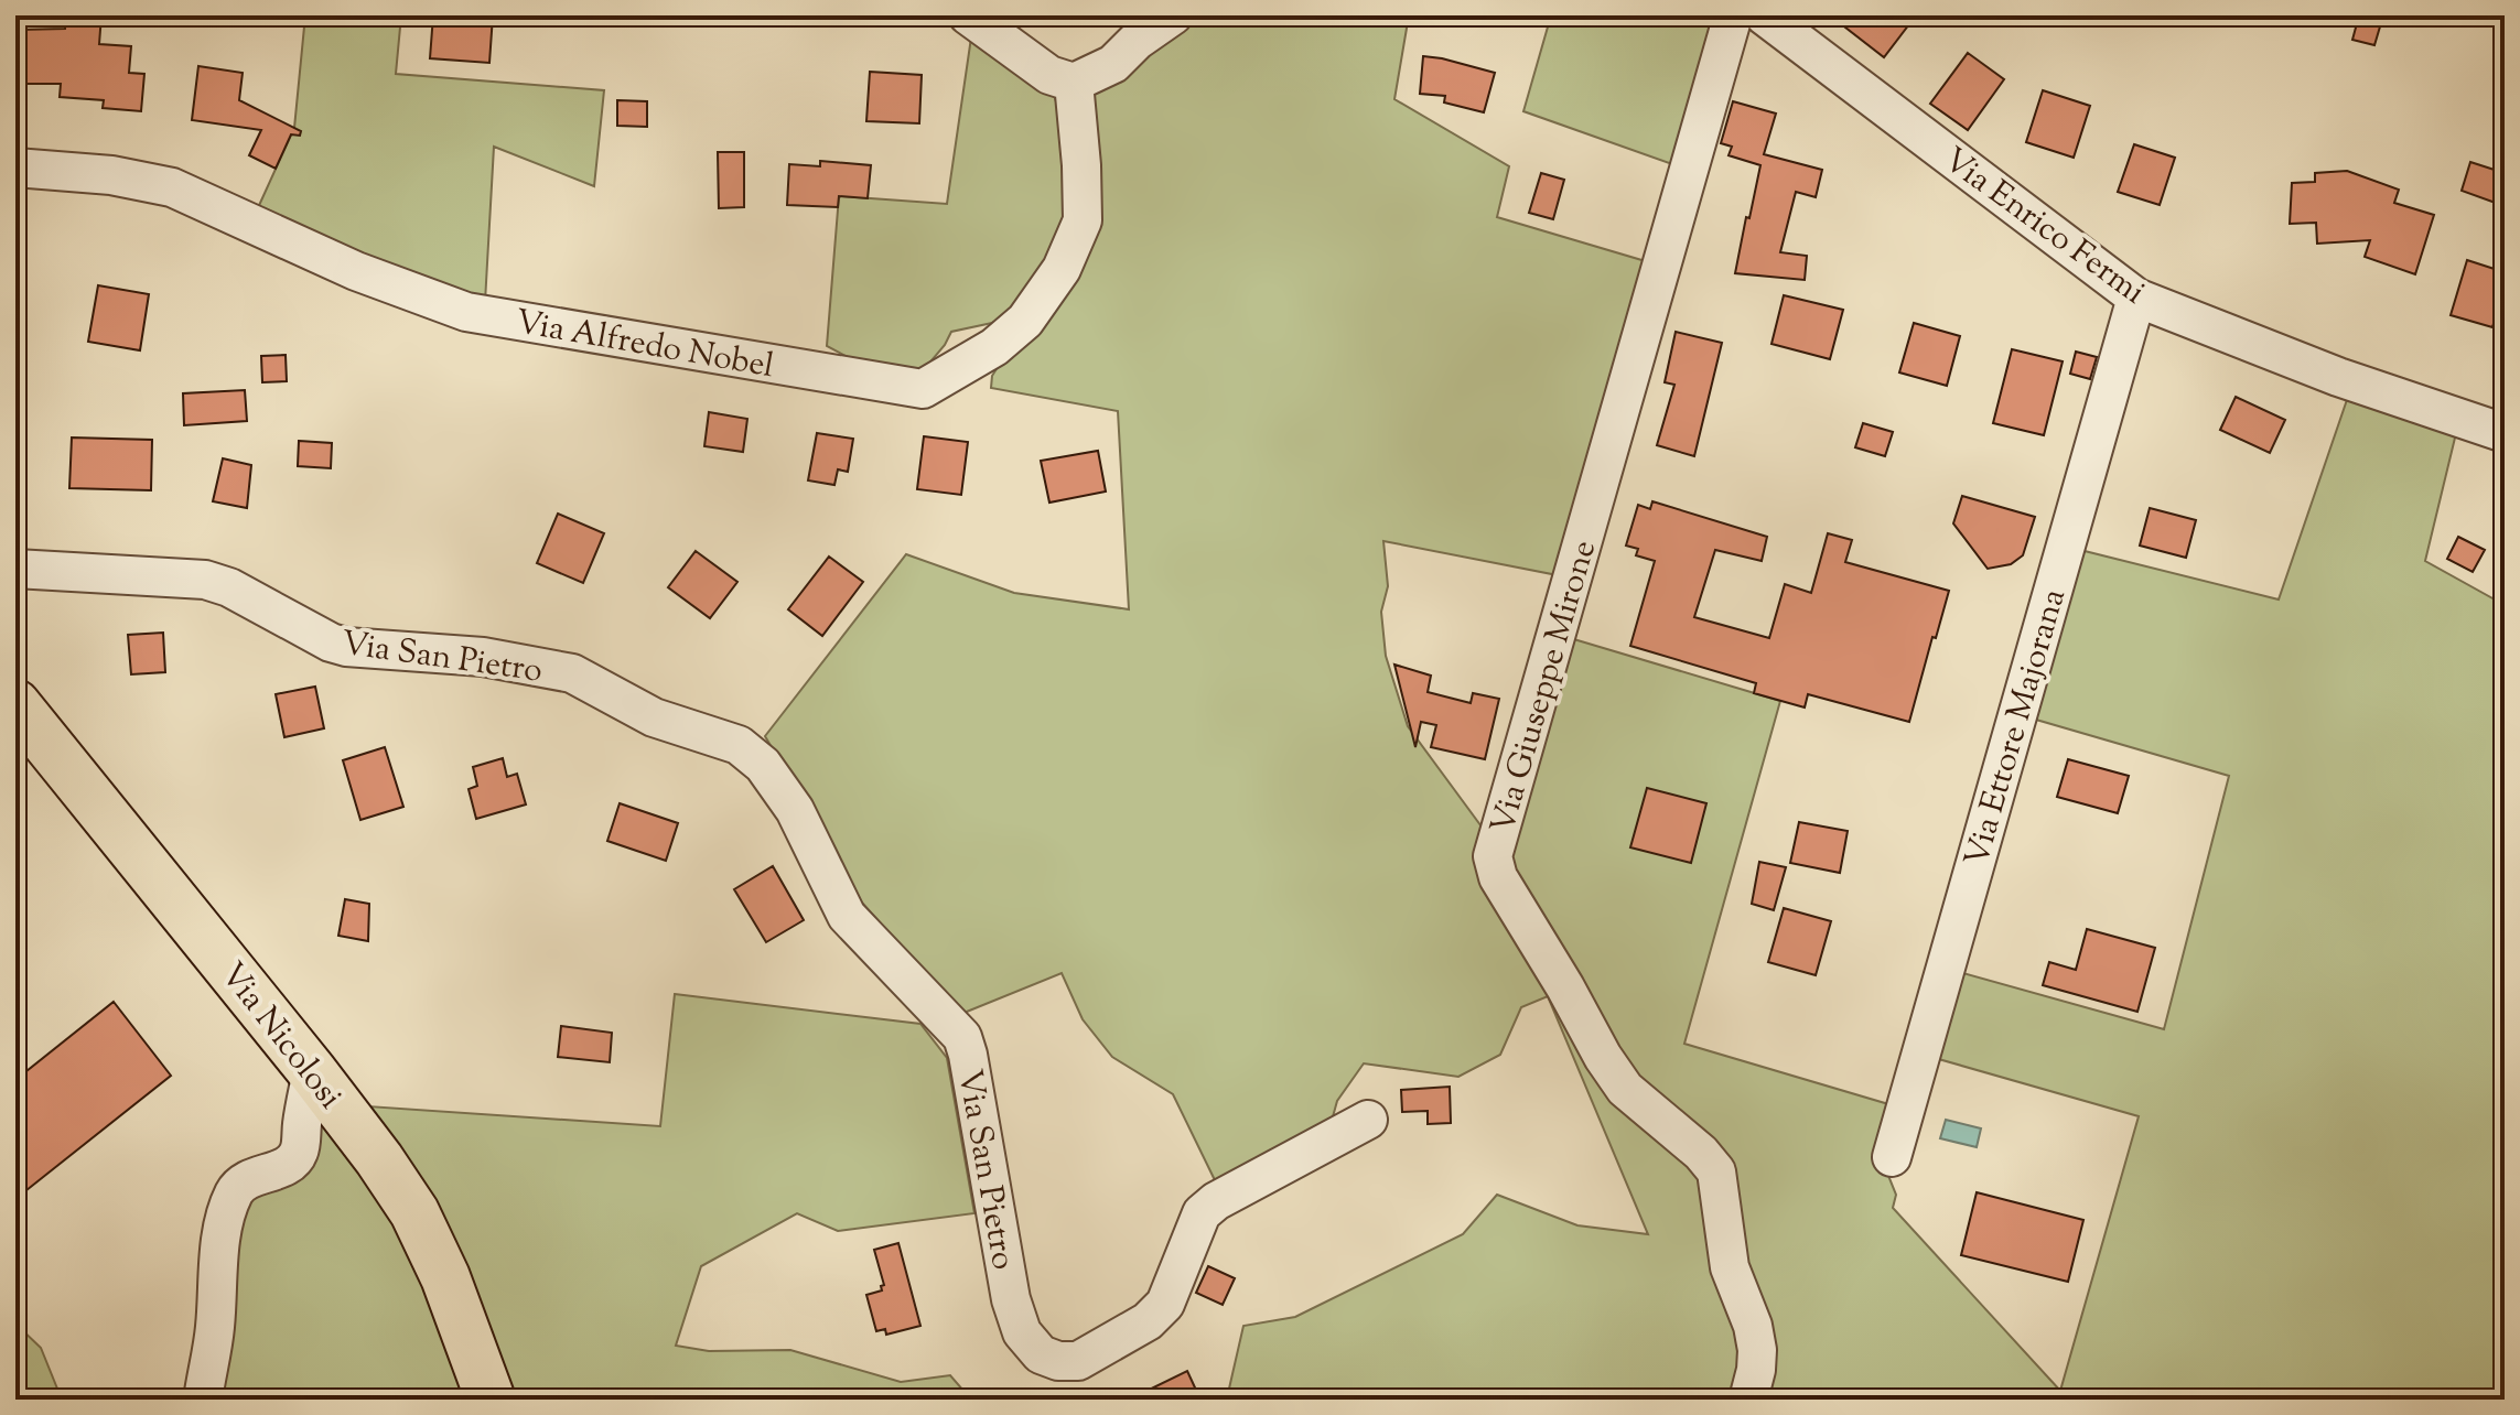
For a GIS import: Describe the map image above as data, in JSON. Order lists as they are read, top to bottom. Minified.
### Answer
{"streets":{"main road":["Via Nicolosi"],"street":["Via Enrico Fermi","Via Alfredo Nobel","Via San Pietro","Via Giuseppe Mirone","Via Ettore Majorana"]},"crossings":[["Via Enrico Fermi","Via Ettore Majorana"]]}
